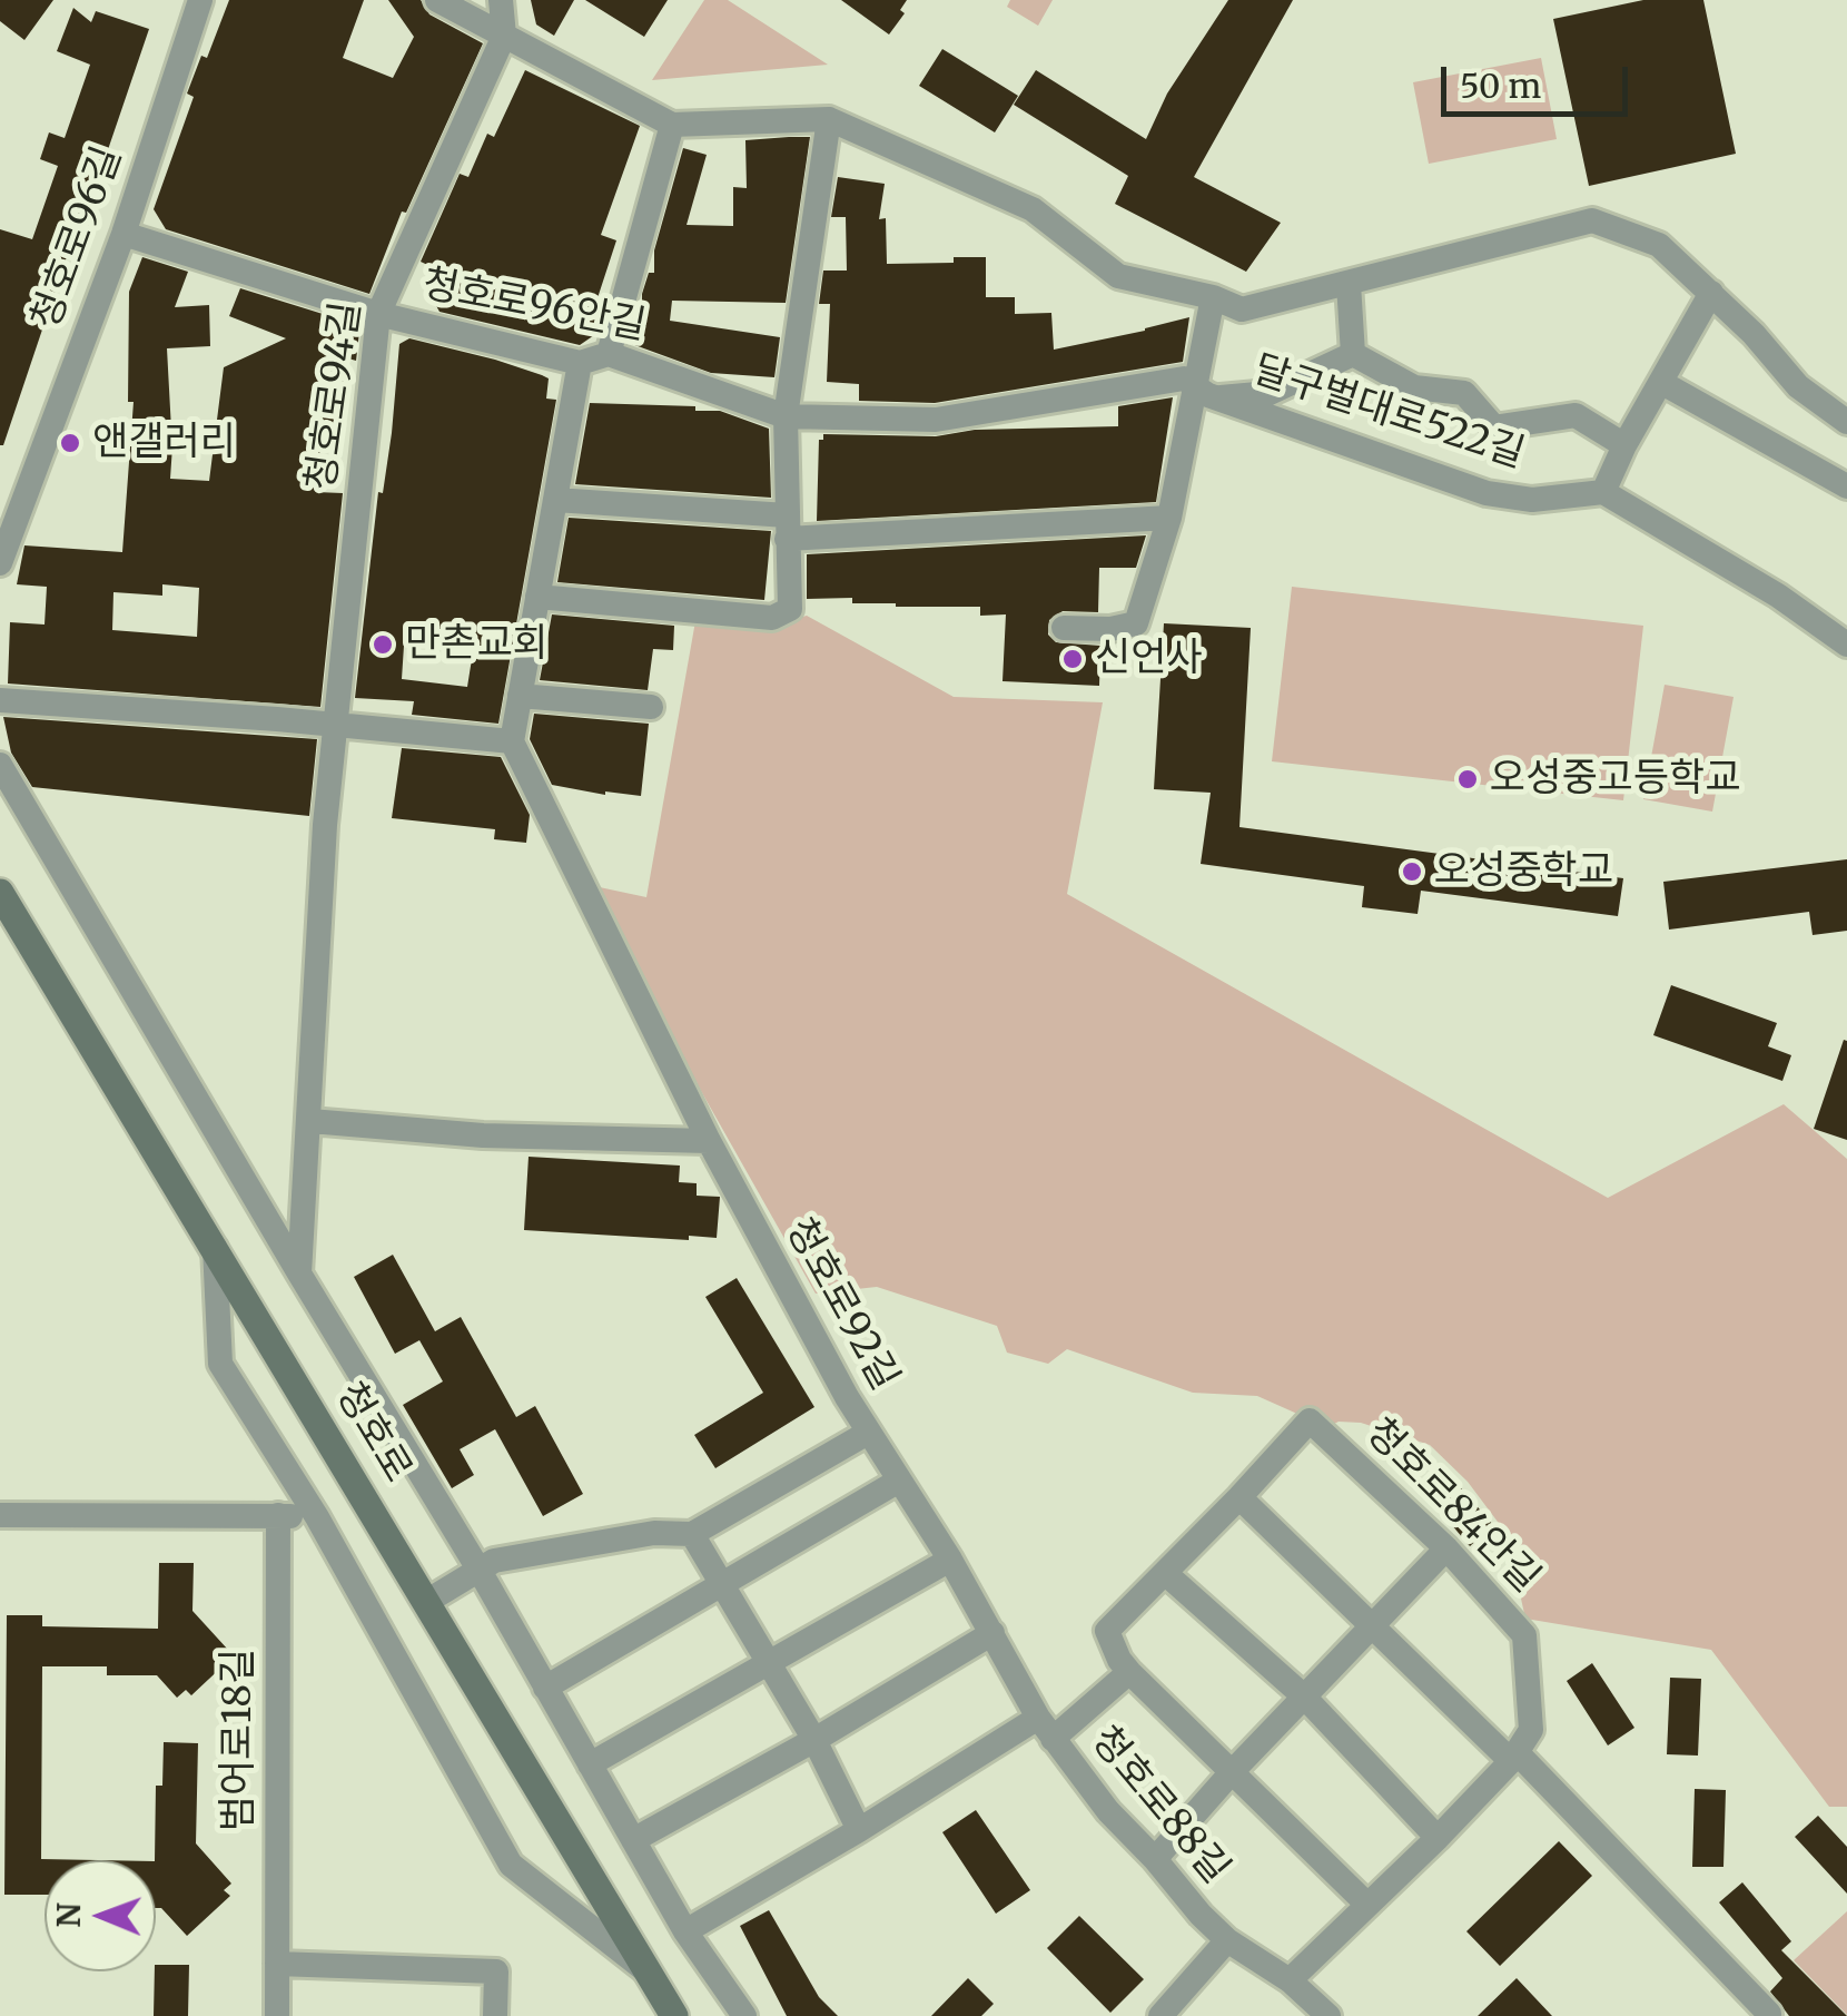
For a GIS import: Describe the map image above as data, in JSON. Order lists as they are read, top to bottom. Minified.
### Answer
{"streets":{"main road":["청호로"],"street":["청호로96길","청호로96안길","청호로94길","달구벌대로522길","청호로92길","청호로84안길","범어로18길","청호로88길"]},"crossings":[["청호로96길","청호로96안길"],["청호로96안길","청호로94길"],["청호로96안길","달구벌대로522길"],["청호로94길","달구벌대로522길"],["청호로92길","청호로"],["청호로92길","청호로88길"]],"places":["앤갤러리","만촌교회","신언사","오성중고등학교","오성중학교"],"scale_bar":"50 m","north":"left"}
